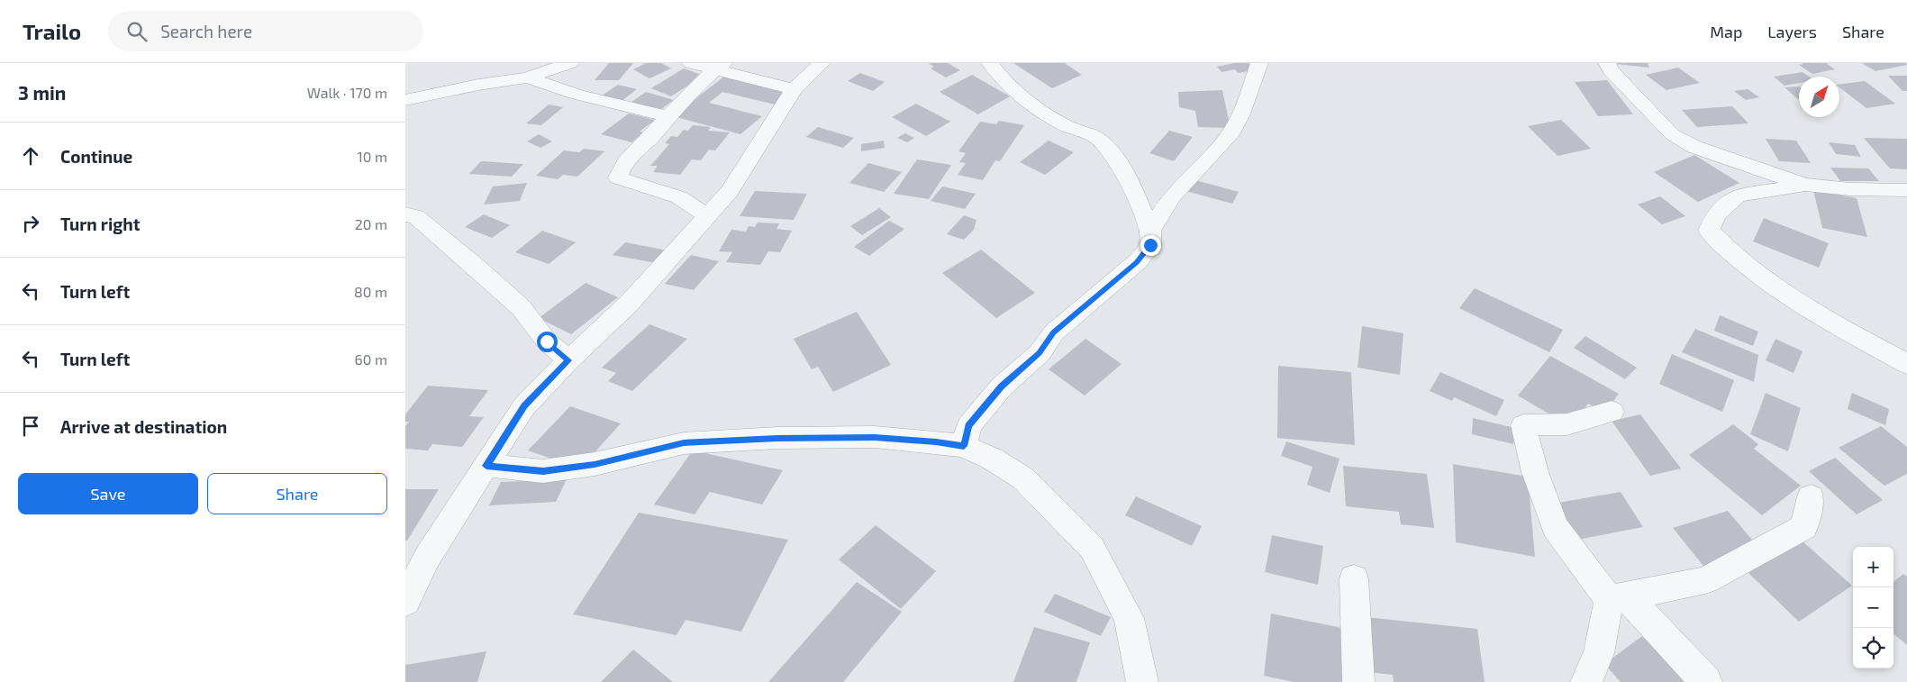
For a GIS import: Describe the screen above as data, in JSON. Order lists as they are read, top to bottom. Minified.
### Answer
{"north":"top right","page":{"header":"Trailo","search":"Search here","nav":["Map","Layers","Share"],"heading":["3 min","Walk · 170 m"],"list":[["Continue","10 m"],["Turn right","20 m"],["Turn left","80 m"],["Turn left","60 m"],"Arrive at destination"],"buttons":["Save","Share"],"map_buttons":["+","−"]}}
